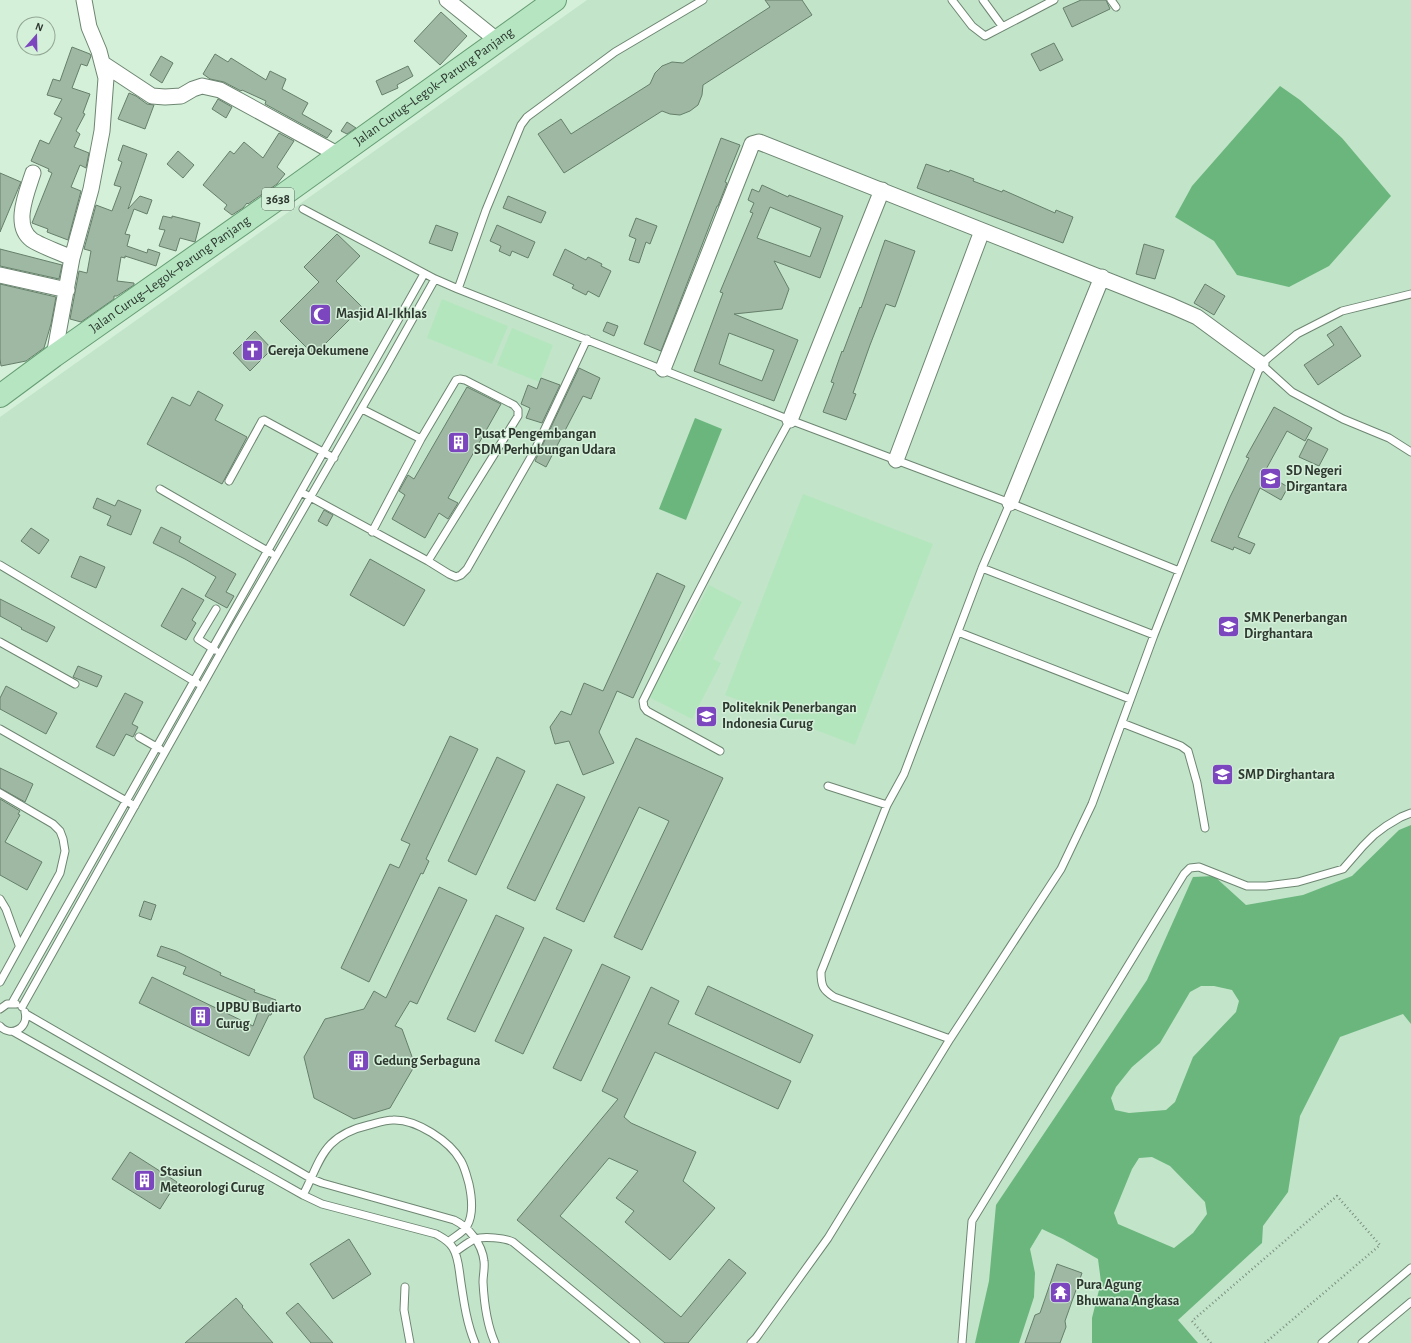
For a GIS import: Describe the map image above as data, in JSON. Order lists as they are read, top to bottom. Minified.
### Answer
{"streets":{"main road":["Jalan Curug–Legok–Parung Panjang","3638"]},"places":{"mosque":["Masjid Al-Ikhlas"],"church":["Gereja Oekumene"],"building":["Pusat Pengembangan SDM Perhubungan Udara","UPBU Budiarto Curug","Gedung Serbaguna","Stasiun Meteorologi Curug"],"school or university":["SD Negeri Dirgantara","SMK Penerbangan Dirghantara","Politeknik Penerbangan Indonesia Curug","SMP Dirghantara"],"temple":["Pura Agung Bhuwana Angkasa"]},"north":"top"}
